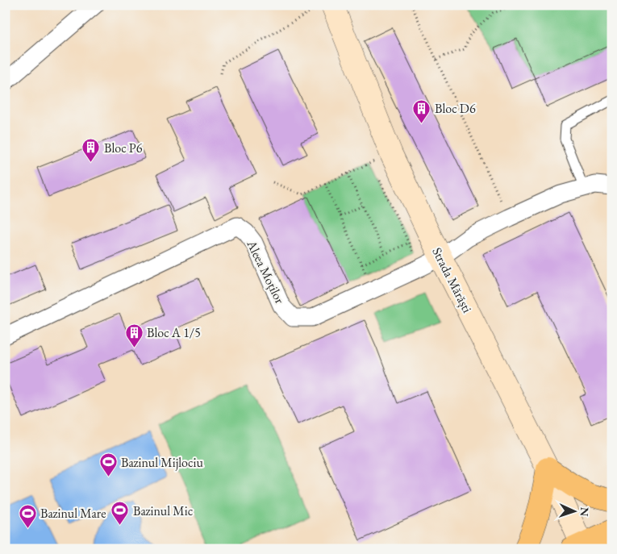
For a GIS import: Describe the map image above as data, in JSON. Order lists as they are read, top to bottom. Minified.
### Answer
{"streets":{"main road":["Strada Mărăști"],"street":["Aleea Moților"]},"crossings":[["Aleea Moților","Strada Mărăști"]],"places":{"building":["Bloc D6","Bloc P6","Bloc A 1/5"],"sports":["Bazinul Mijlociu","Bazinul Mic","Bazinul Mare"]},"north":"right"}
